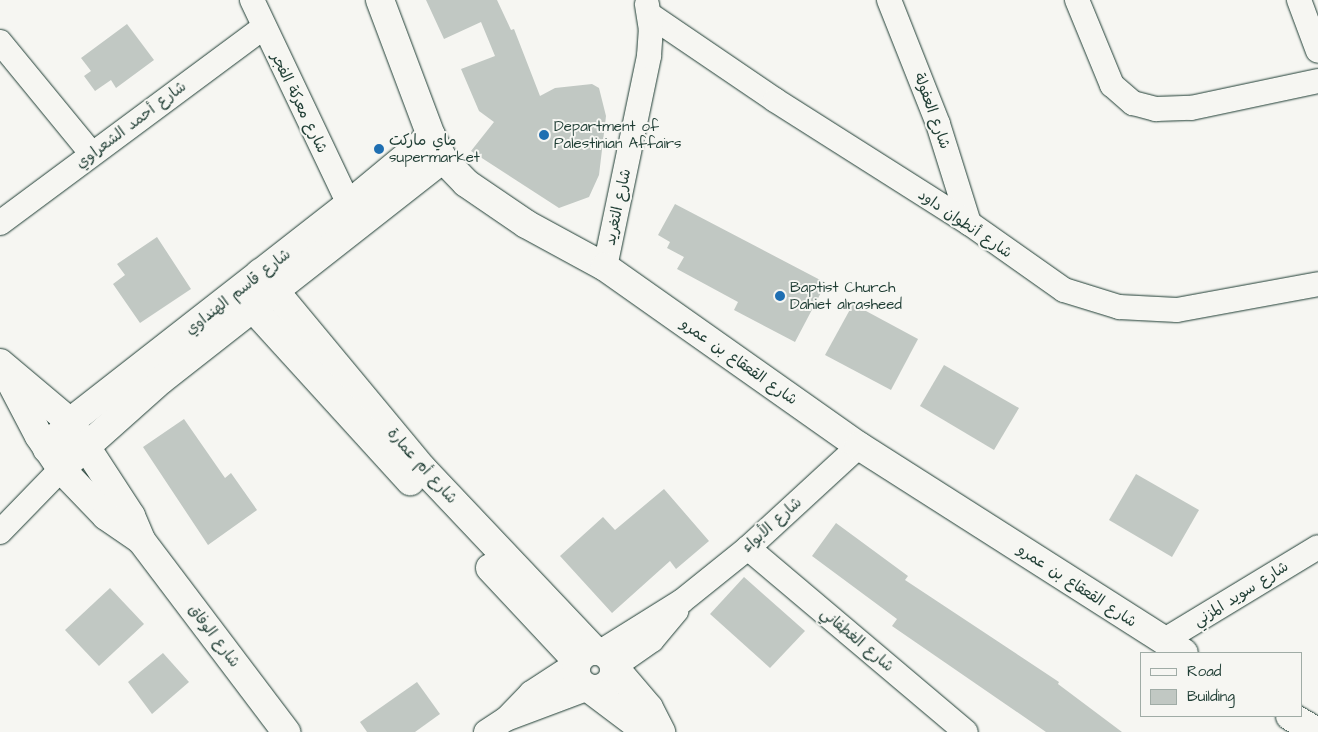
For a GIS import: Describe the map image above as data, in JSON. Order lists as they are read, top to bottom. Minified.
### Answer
{"streets":{"street":["شارع معركة الفجر","شارع العفولة","شارع أحمد الشعراوي","شارع التغريد","شارع أنطوان داود","شارع قاسم الهنداوي","شارع القعقاع بن عمرو","شارع أم عمارة","شارع الأبواء","شارع سويد المزني","شارع الوفاق","شارع الغطفاني"]},"crossings":[["شارع معركة الفجر","شارع أحمد الشعراوي"],["شارع معركة الفجر","شارع قاسم الهنداوي"],["شارع العفولة","شارع أنطوان داود"],["شارع التغريد","شارع أنطوان داود"],["شارع التغريد","شارع القعقاع بن عمرو"],["شارع قاسم الهنداوي","شارع القعقاع بن عمرو"],["شارع قاسم الهنداوي","شارع أم عمارة"],["شارع قاسم الهنداوي","شارع الوفاق"],["شارع القعقاع بن عمرو","شارع الأبواء"],["شارع القعقاع بن عمرو","شارع سويد المزني"],["شارع أم عمارة","شارع الأبواء"],["شارع الأبواء","شارع الغطفاني"]],"places":["Department of Palestinian Affairs","ماي ماركت supermarket","Baptist Church Dahiet alrasheed"],"legend":["Road","Building"]}
